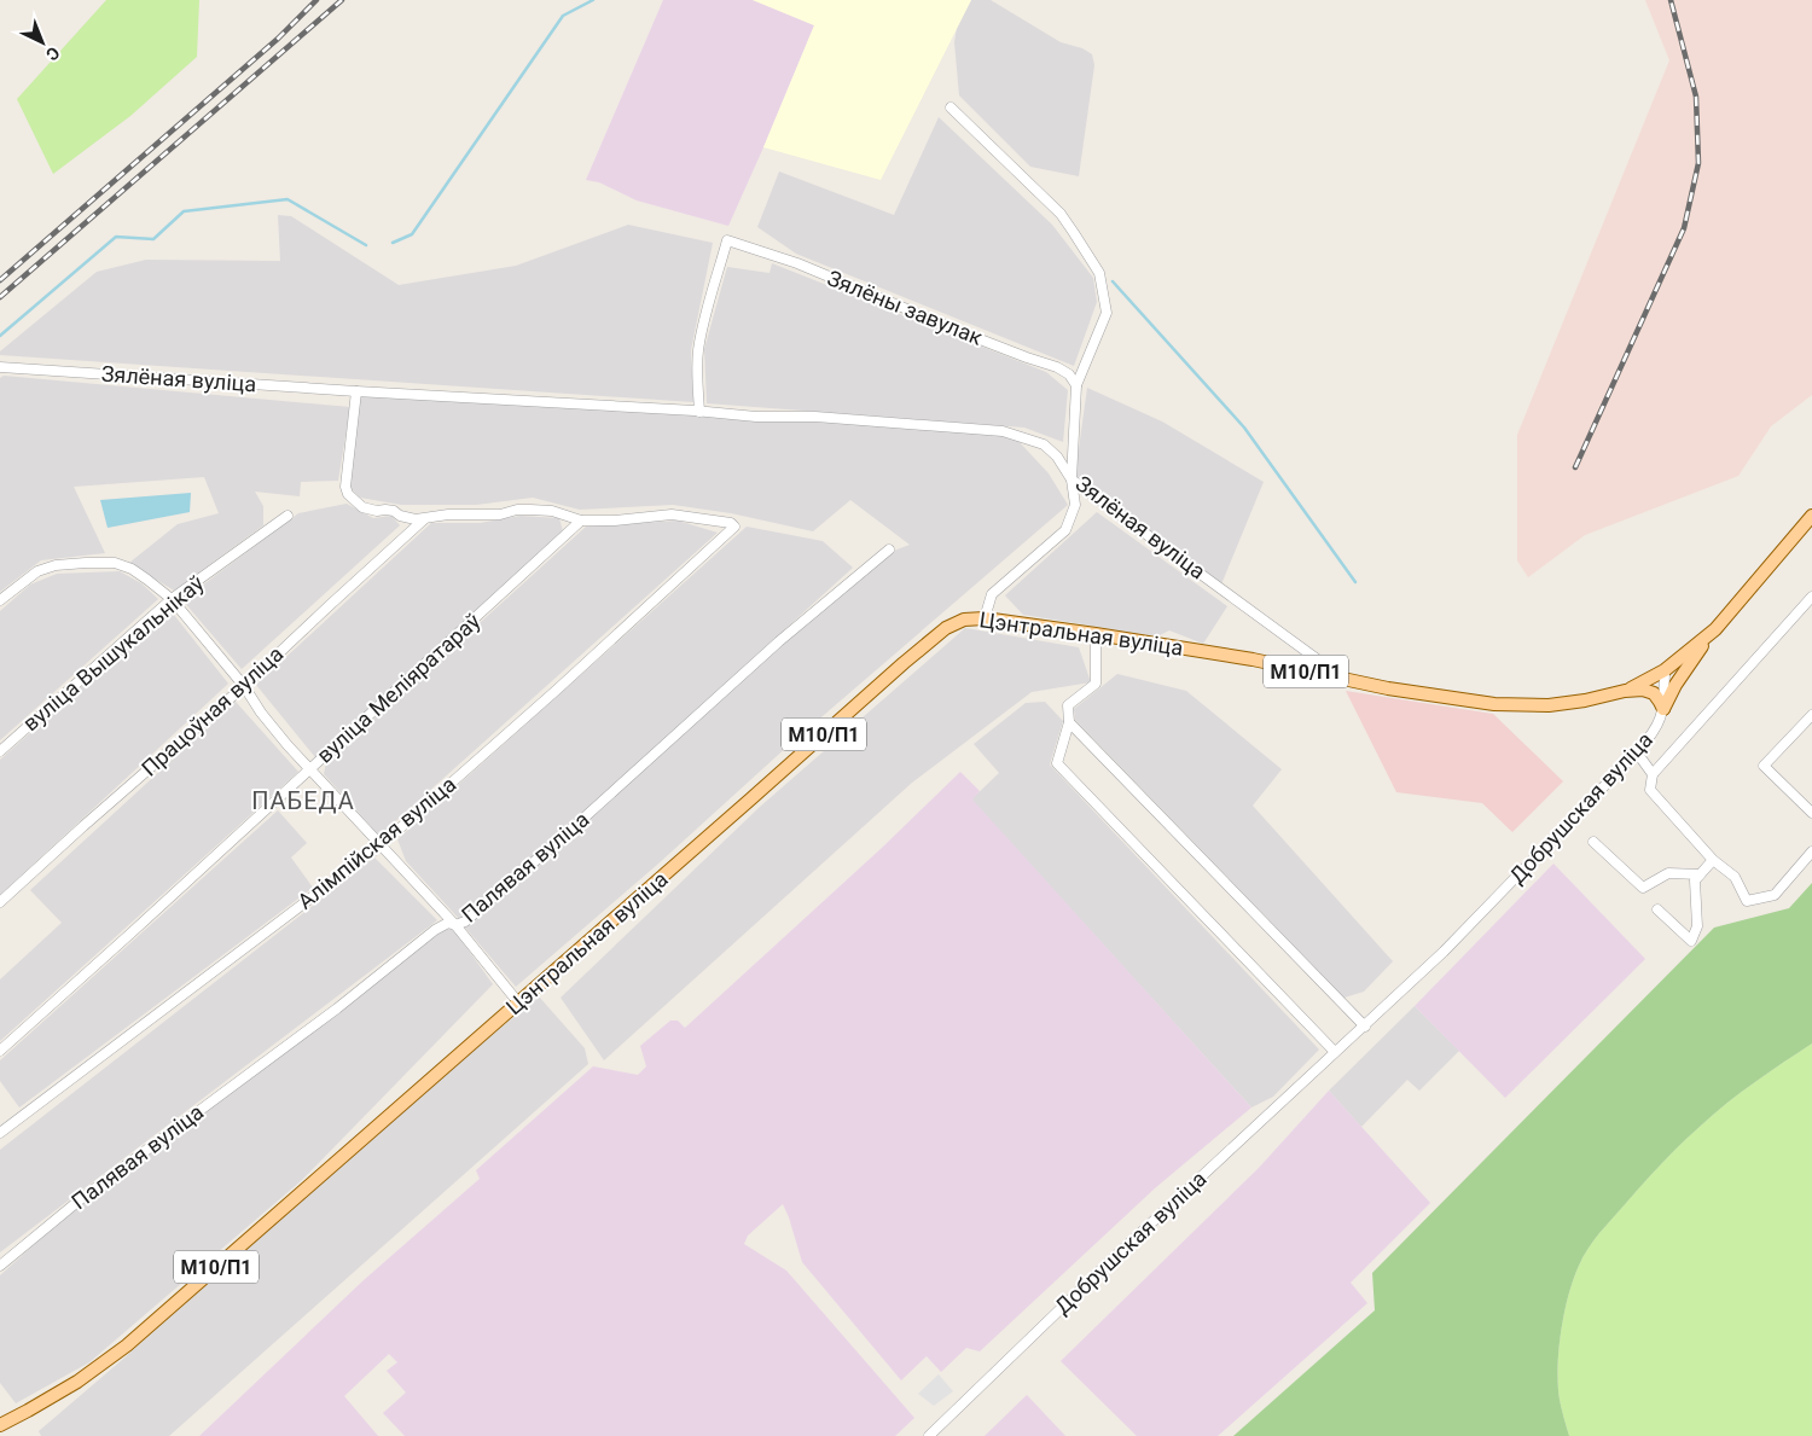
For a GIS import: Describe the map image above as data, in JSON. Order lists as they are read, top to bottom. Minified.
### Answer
{"streets":{"main road":["Цэнтральная вуліца","М10/П1"],"street":["Зялёны завулак","Зялёная вуліца","вуліца Вышукальнікаў","вуліца Меліяратараў","Працоўная вуліца","Добрушская вуліца","Алімпійская вуліца","Палявая вуліца"]},"crossings":[["Зялёны завулак","Зялёная вуліца"],["Зялёная вуліца","Цэнтральная вуліца"],["Зялёная вуліца","М10/П1"],["Цэнтральная вуліца","М10/П1"],["М10/П1","Добрушская вуліца"],["вуліца Меліяратараў","Алімпійская вуліца"]],"districts":["ПАБЕДА"],"north":"bottom right"}
